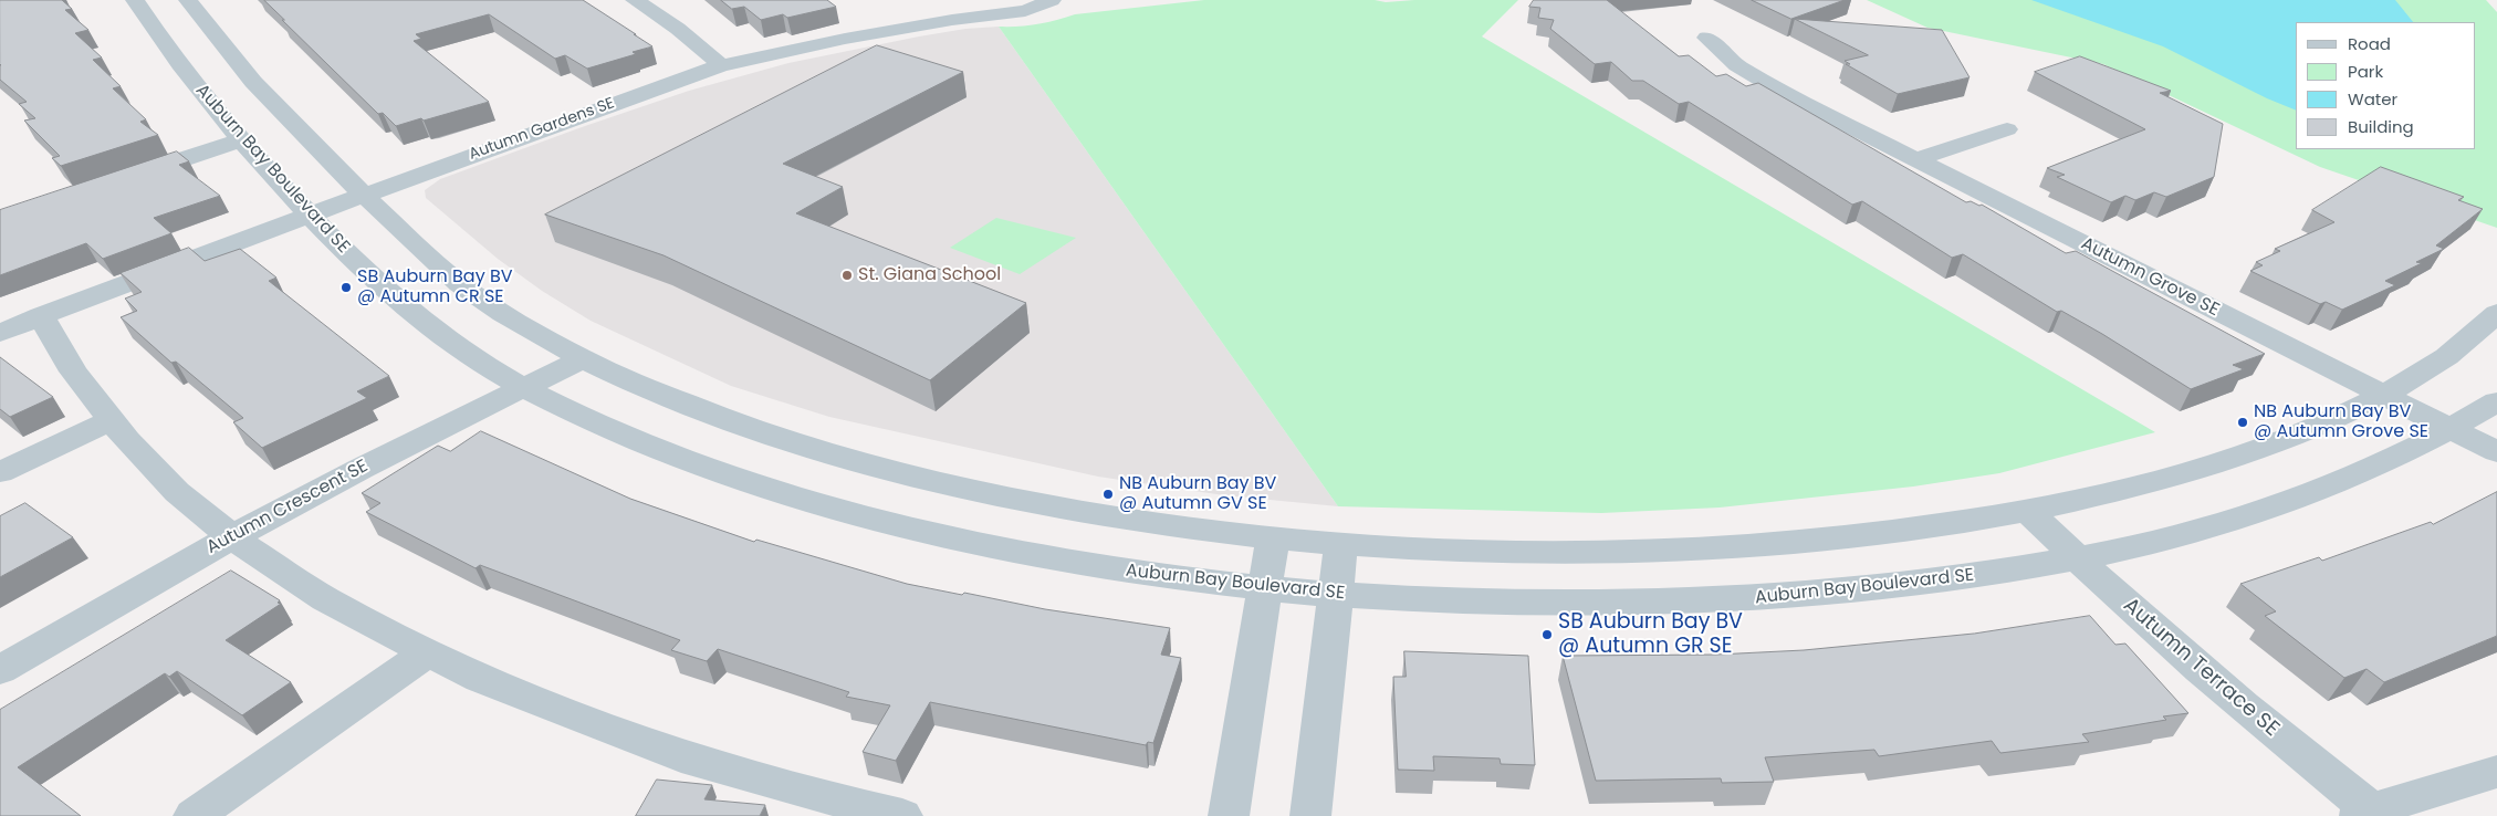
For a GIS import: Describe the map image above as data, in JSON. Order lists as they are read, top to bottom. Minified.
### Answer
{"streets":{"street":["Autumn Gardens SE","Auburn Bay Boulevard SE","Autumn Grove SE","Autumn Crescent SE","Autumn Terrace SE"]},"crossings":[["Autumn Gardens SE","Auburn Bay Boulevard SE"],["Auburn Bay Boulevard SE","Autumn Grove SE"],["Auburn Bay Boulevard SE","Autumn Crescent SE"],["Auburn Bay Boulevard SE","Autumn Terrace SE"]],"places":["St. Giana School","SB Auburn Bay BV @ Autumn CR SE","NB Auburn Bay BV @ Autumn Grove SE","NB Auburn Bay BV @ Autumn GV SE","SB Auburn Bay BV @ Autumn GR SE"],"legend":["Road","Park","Water","Building"]}
